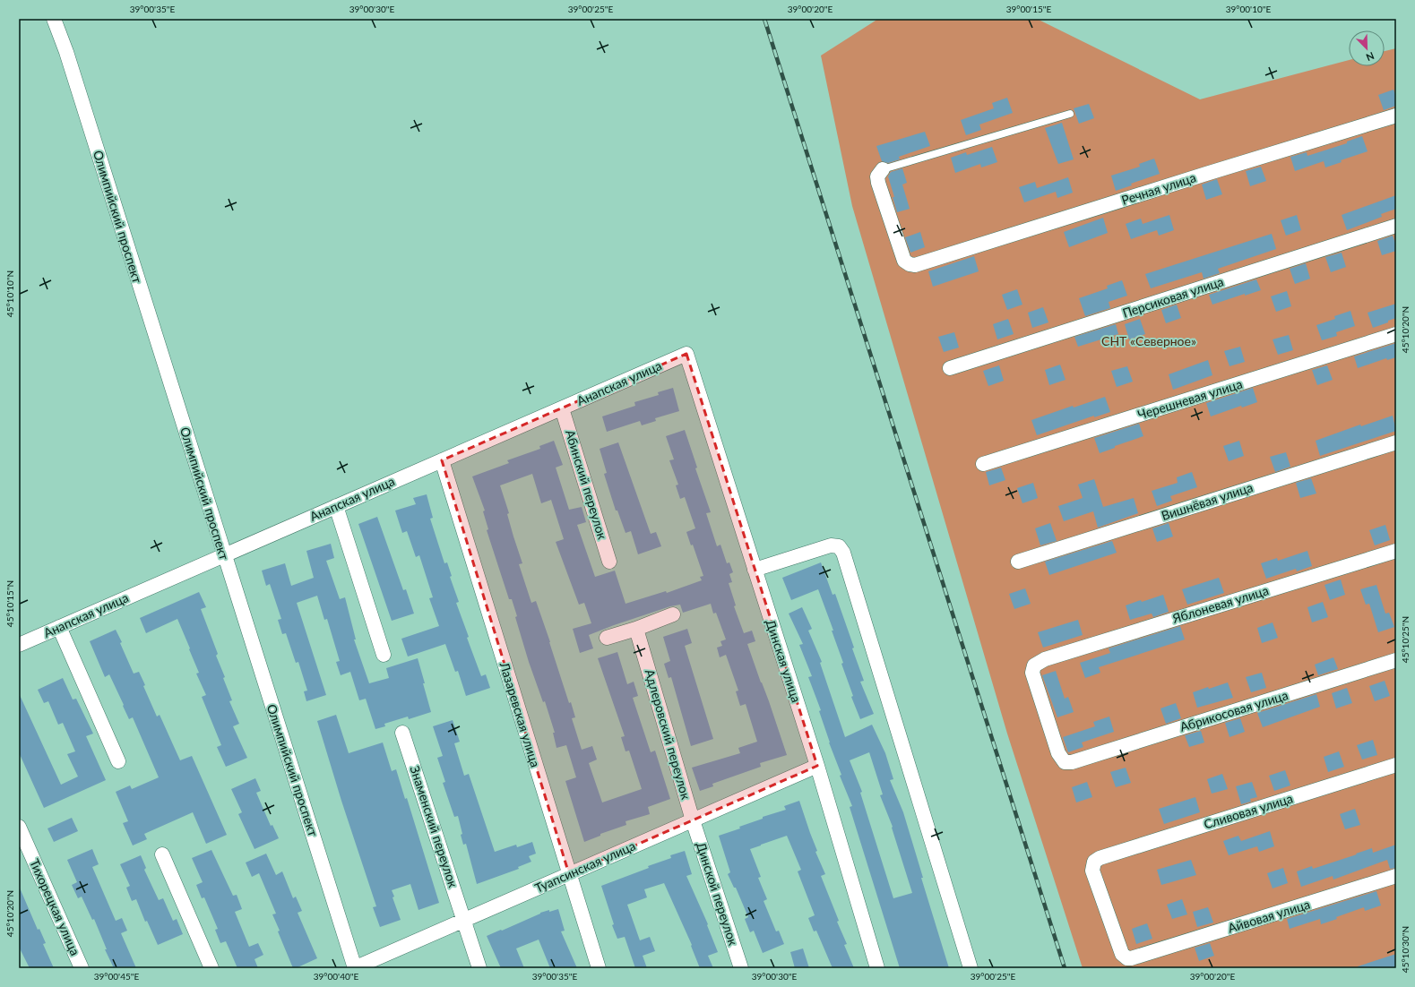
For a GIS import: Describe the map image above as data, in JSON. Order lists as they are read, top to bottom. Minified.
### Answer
{"streets":{"street":["Речная улица","Олимпийский проспект","Персиковая улица","Анапская улица","Черешневая улица","Абинский переулок","Вишнёвая улица","Яблоневая улица","Динская улица","Абрикосовая улица","Лазаревская улица","Адлеровский переулок","Сливовая улица","Знаменский переулок","Туапсинская улица","Динской переулок","Тихорецкая улица","Айвовая улица"]},"crossings":[["Олимпийский проспект","Анапская улица"],["Олимпийский проспект","Туапсинская улица"],["Анапская улица","Абинский переулок"],["Анапская улица","Динская улица"],["Анапская улица","Лазаревская улица"],["Яблоневая улица","Абрикосовая улица"],["Динская улица","Туапсинская улица"],["Лазаревская улица","Туапсинская улица"],["Адлеровский переулок","Туапсинская улица"],["Адлеровский переулок","Динской переулок"],["Сливовая улица","Айвовая улица"],["Знаменский переулок","Туапсинская улица"],["Туапсинская улица","Динской переулок"]],"parks":["СНТ «Северное»"],"north":"bottom right","coordinates":["39°00'35\"E","39°00'30\"E","39°00'25\"E","39°00'20\"E","39°00'15\"E","39°00'10\"E","45°10'10\"N","45°10'20\"N","45°10'15\"N","45°10'25\"N","45°10'30\"N","39°00'45\"E","39°00'40\"E"]}
